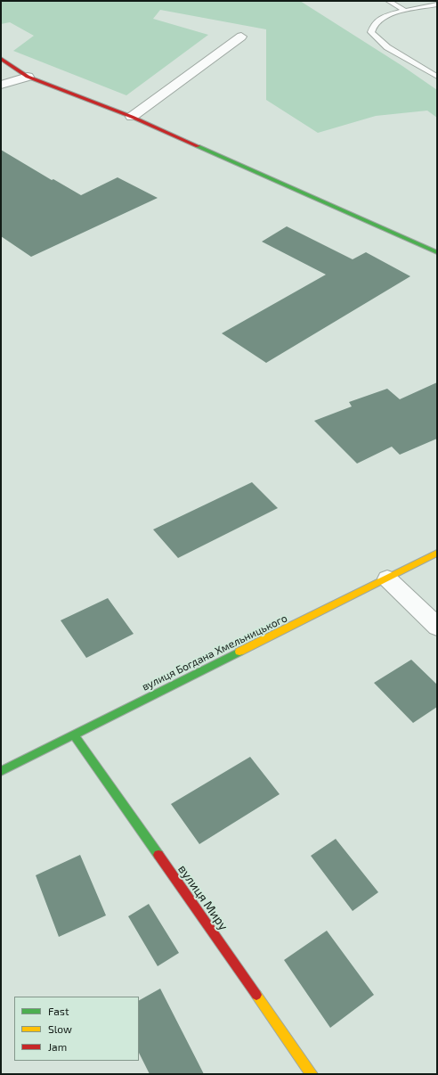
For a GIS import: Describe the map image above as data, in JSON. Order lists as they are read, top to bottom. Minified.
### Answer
{"streets":{"street":["вулиця Богдана Хмельницького","вулиця Миру"]},"crossings":[["вулиця Богдана Хмельницького","вулиця Миру"]],"legend":["Fast","Slow","Jam"]}
